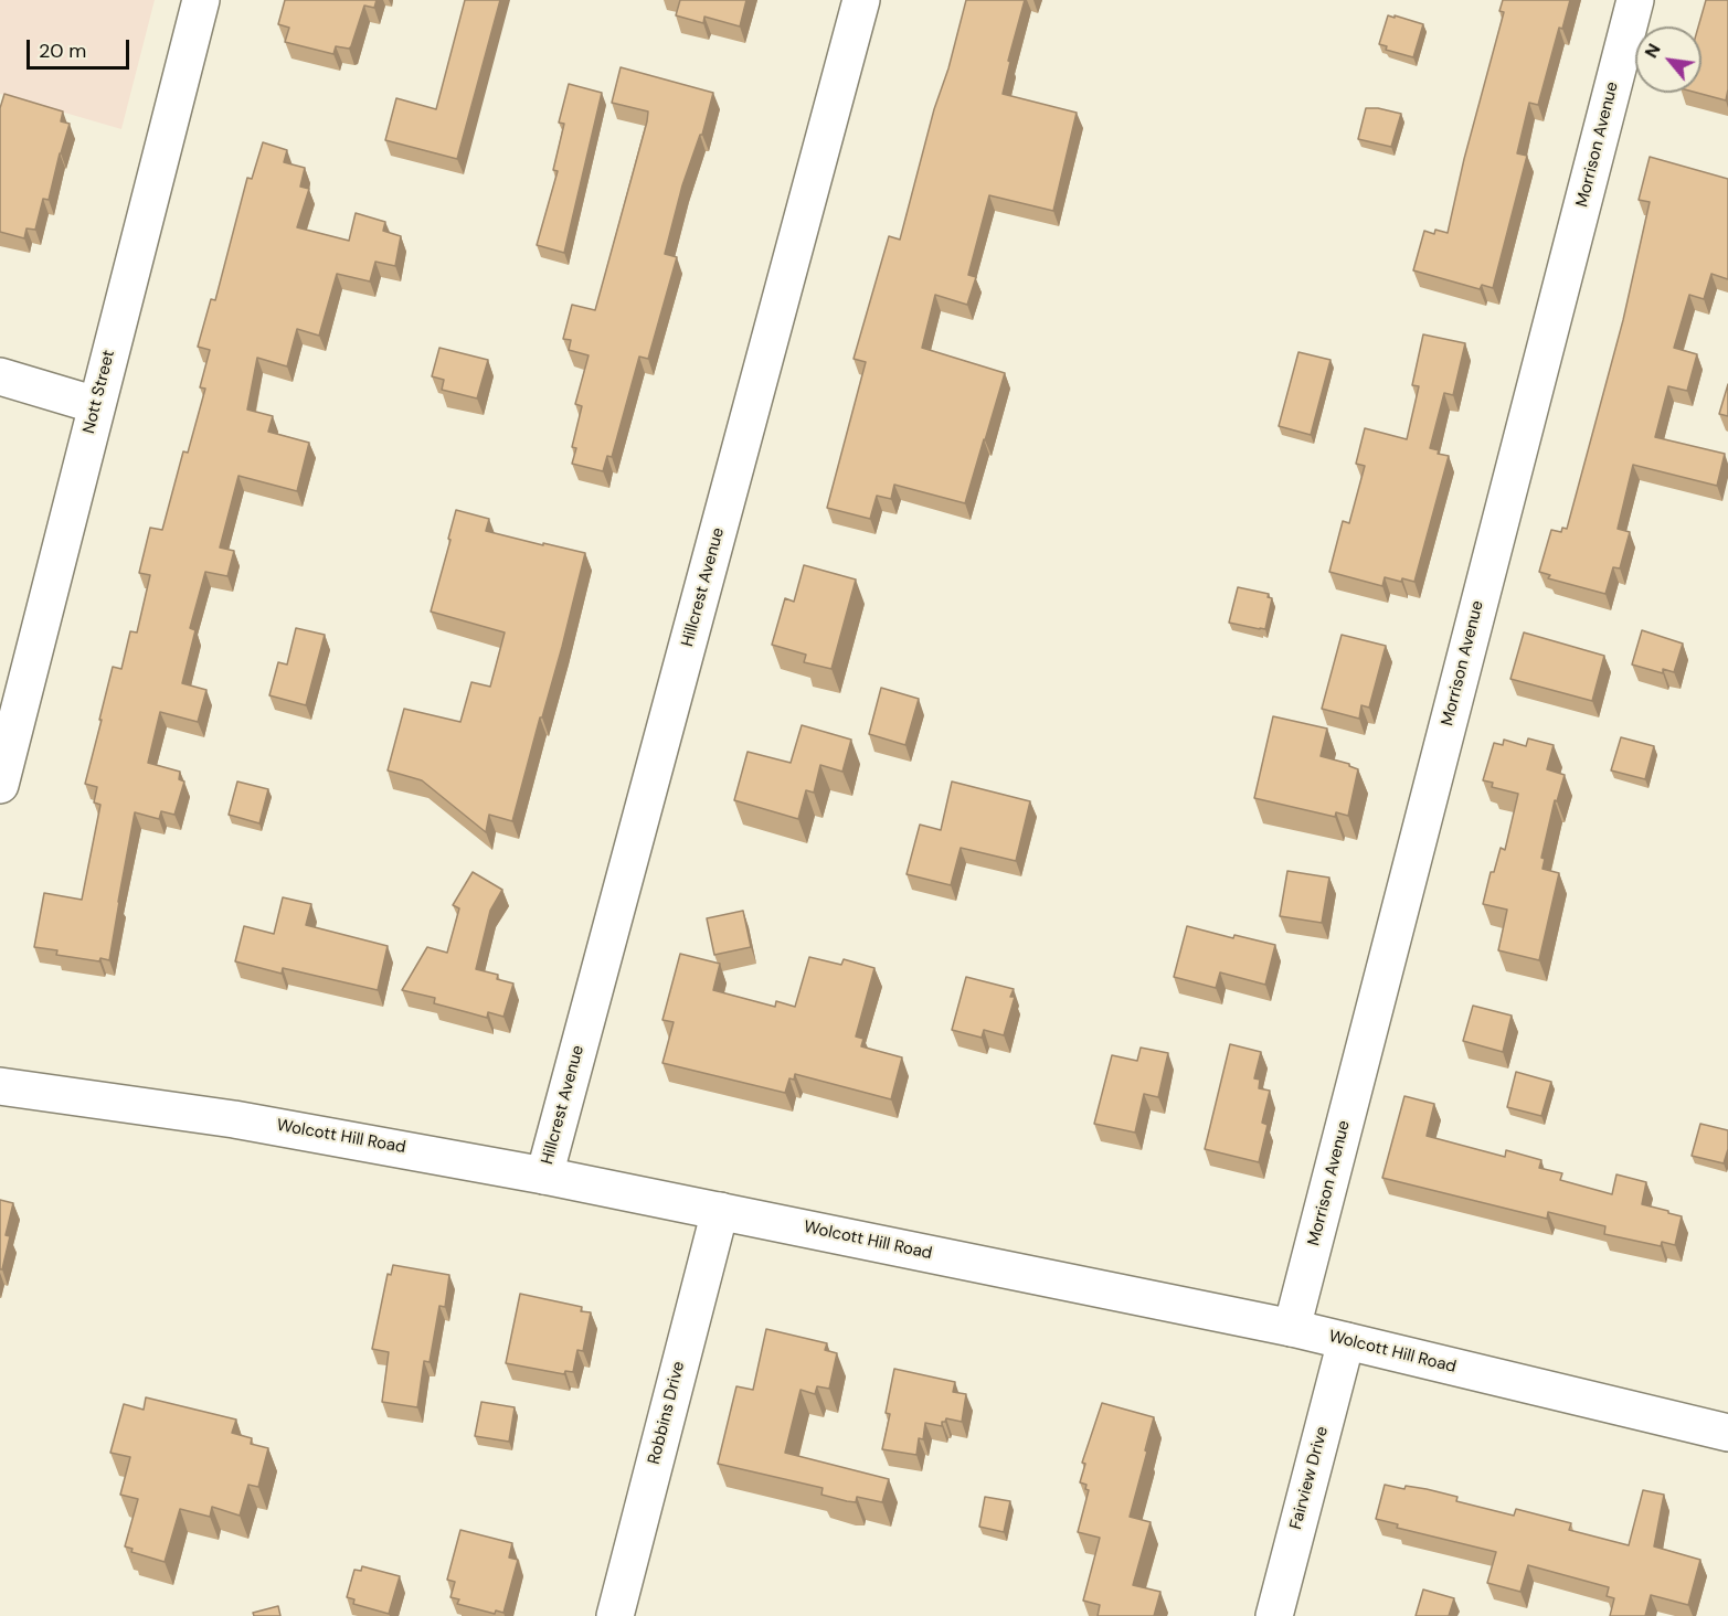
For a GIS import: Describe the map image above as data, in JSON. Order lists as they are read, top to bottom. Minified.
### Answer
{"streets":{"street":["Morrison Avenue","Nott Street","Hillcrest Avenue","Wolcott Hill Road","Robbins Drive","Fairview Drive"]},"crossings":[["Morrison Avenue","Wolcott Hill Road"],["Hillcrest Avenue","Wolcott Hill Road"],["Wolcott Hill Road","Robbins Drive"],["Wolcott Hill Road","Fairview Drive"]],"scale_bar":"20 m","north":"top left"}
